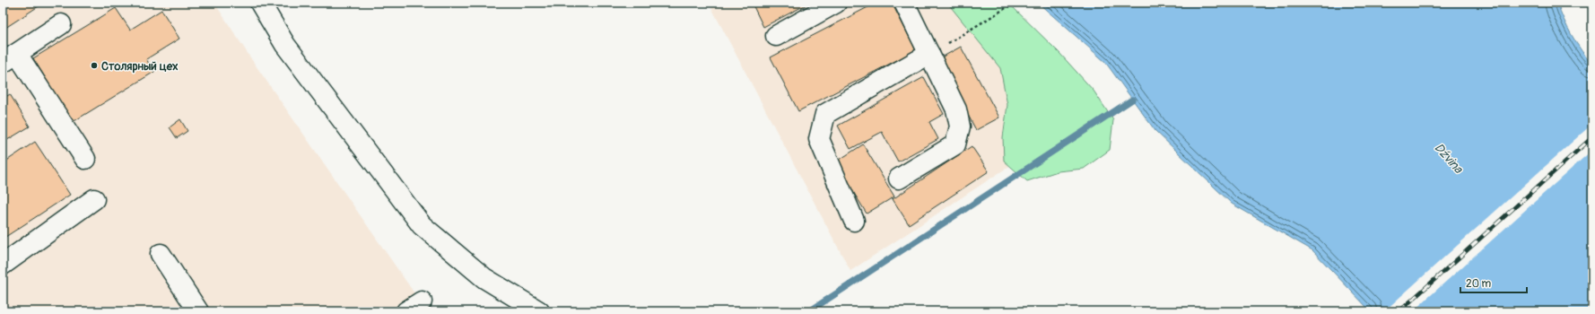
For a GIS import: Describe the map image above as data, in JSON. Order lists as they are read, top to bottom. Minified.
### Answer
{"water":["Dźvina"],"places":["Столярный цех"],"scale_bar":"20 m"}
